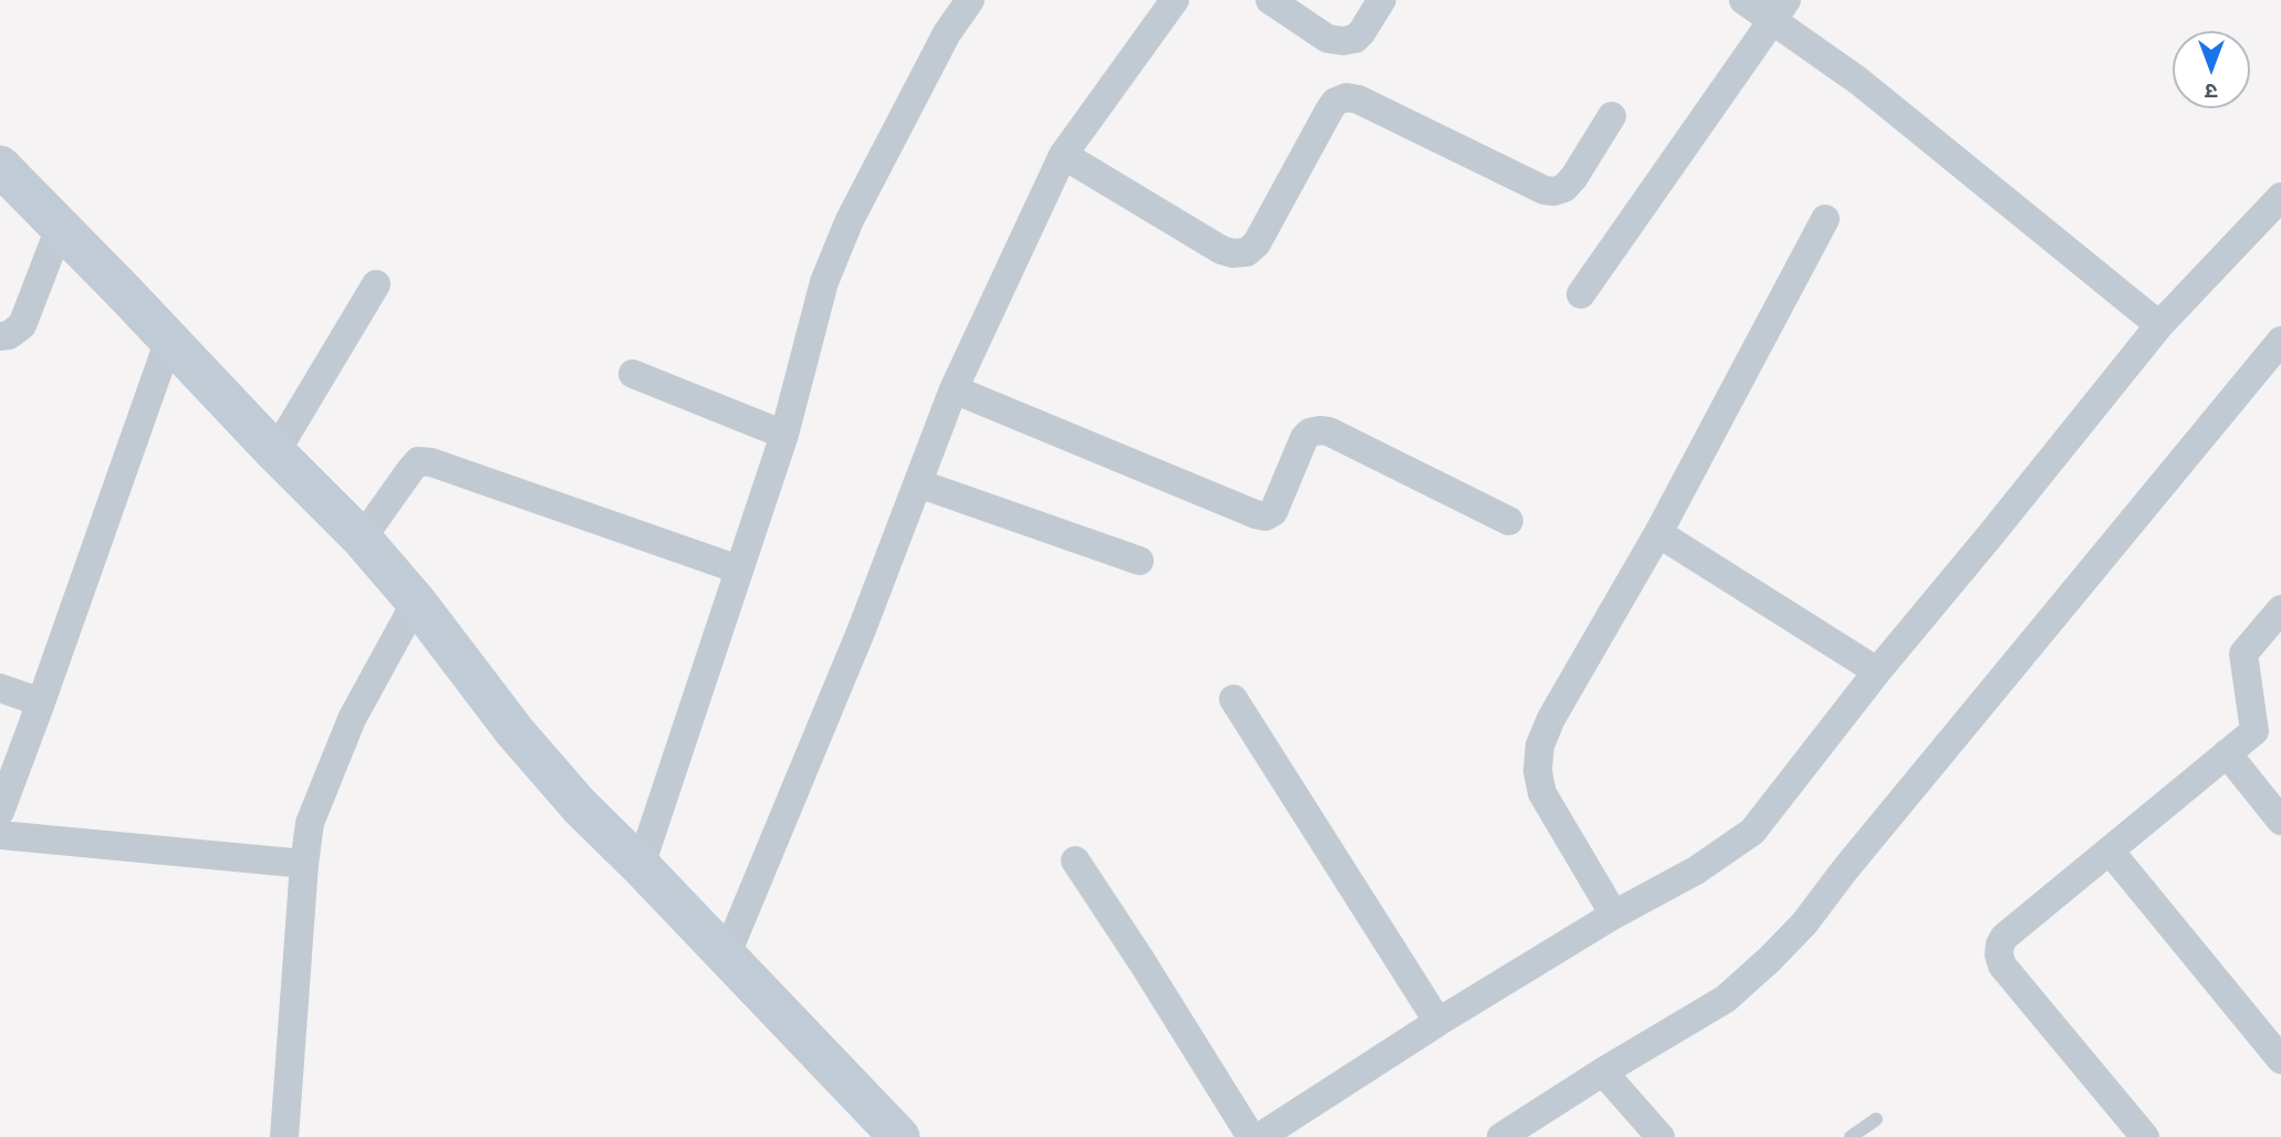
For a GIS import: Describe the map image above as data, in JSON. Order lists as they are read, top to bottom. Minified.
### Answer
{"north":"bottom"}
